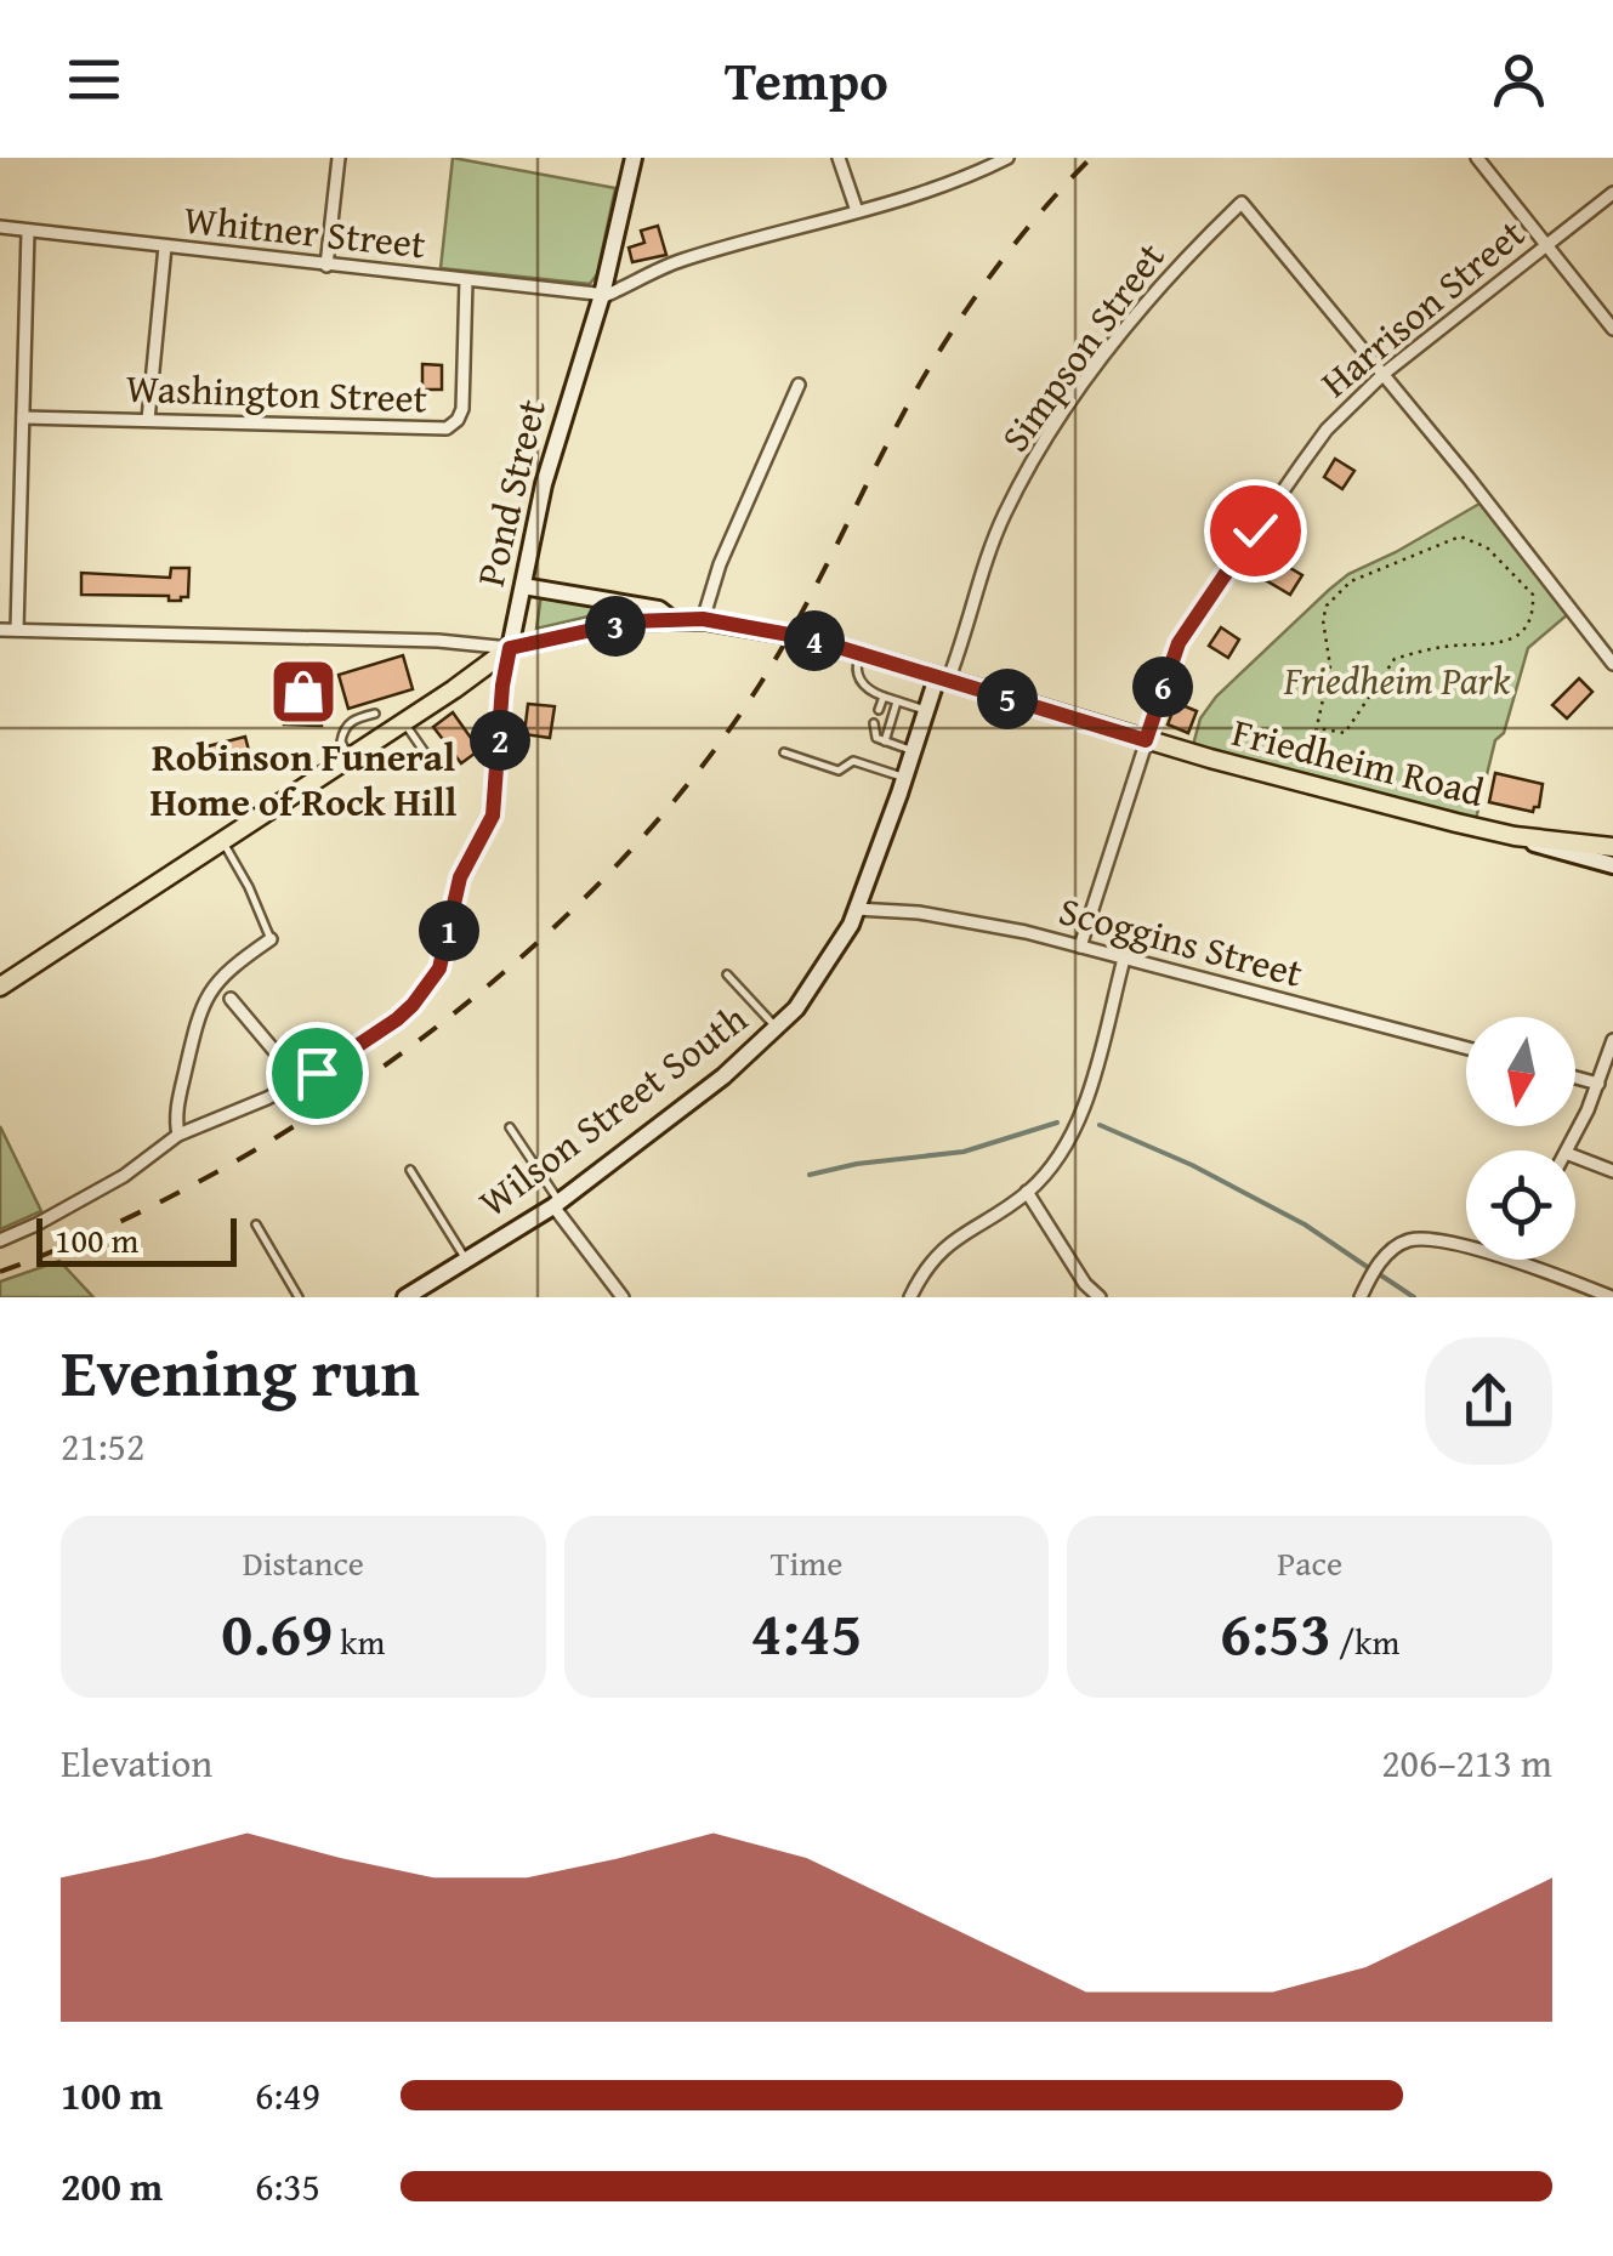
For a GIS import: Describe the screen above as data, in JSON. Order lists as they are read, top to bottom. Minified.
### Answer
{"streets":{"main road":["Friedheim Road"],"street":["Whitner Street","Harrison Street","Simpson Street","Washington Street","Pond Street","Scoggins Street","Wilson Street South"]},"crossings":[["Whitner Street","Washington Street"],["Whitner Street","Pond Street"],["Harrison Street","Simpson Street"],["Harrison Street","Friedheim Road"],["Harrison Street","Scoggins Street"],["Simpson Street","Friedheim Road"],["Simpson Street","Wilson Street South"],["Pond Street","Friedheim Road"],["Friedheim Road","Wilson Street South"],["Scoggins Street","Wilson Street South"]],"parks":["Friedheim Park"],"places":{"shop":["Robinson Funeral Home of Rock Hill"]},"scale_bar":"100 m","north":"bottom","page":{"header":"Tempo","pins":["3","4","6","5","2","1"],"scale":"100 m","heading":["Evening run","21:52"],"stats":[["Distance","0.69 km"],["Time","4:45"],["Pace","6:53 /km"]],"chart":["Elevation","206–213 m"],"list":[{"name":"100 m","note":"6:49"},{"name":"200 m","note":"6:35"}]}}
